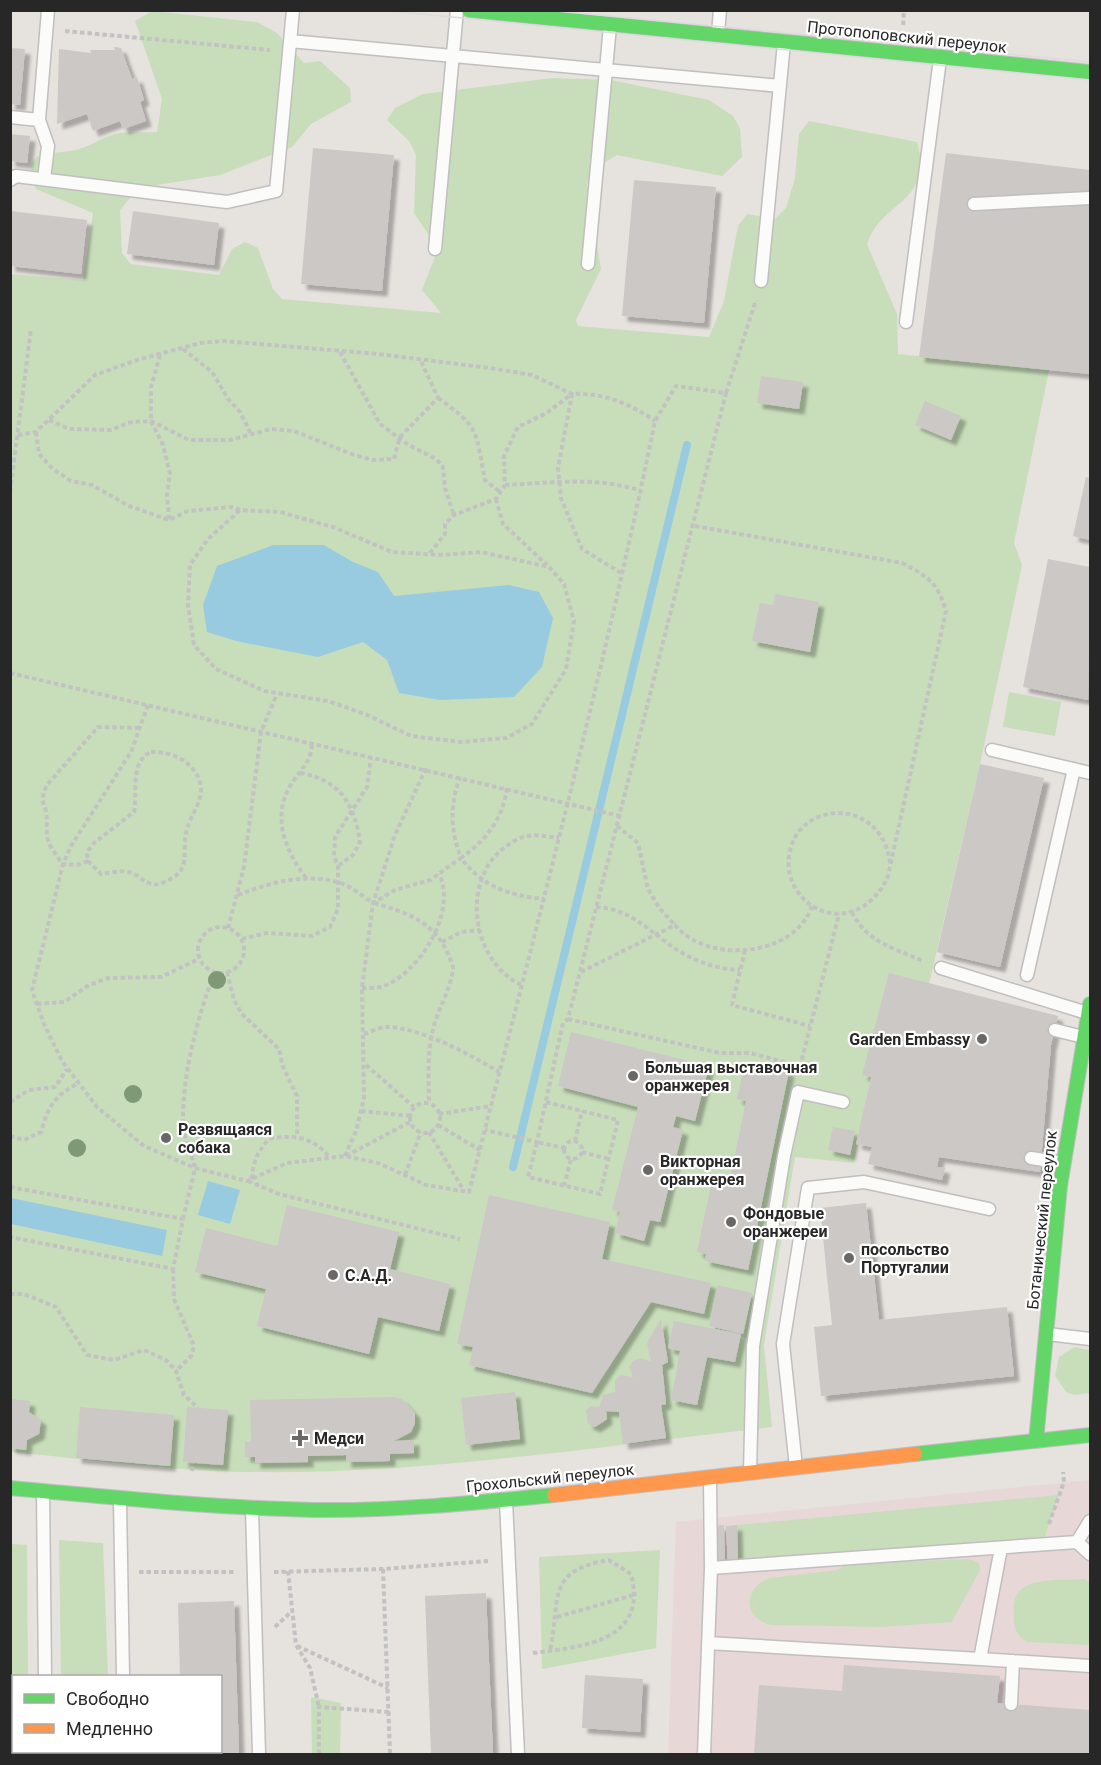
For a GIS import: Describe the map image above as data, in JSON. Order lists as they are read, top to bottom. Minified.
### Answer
{"streets":{"street":["Протопоповский переулок","Ботанический переулок","Грохольский переулок"]},"crossings":[["Ботанический переулок","Грохольский переулок"]],"places":{"other":["Garden Embassy","Большая выставочная оранжерея","Резвящаяся собака","Викторная оранжерея","Фондовые оранжереи","посольство Португалии","С.А.Д."],"health":["Медси"]},"legend":["Свободно","Медленно"]}
